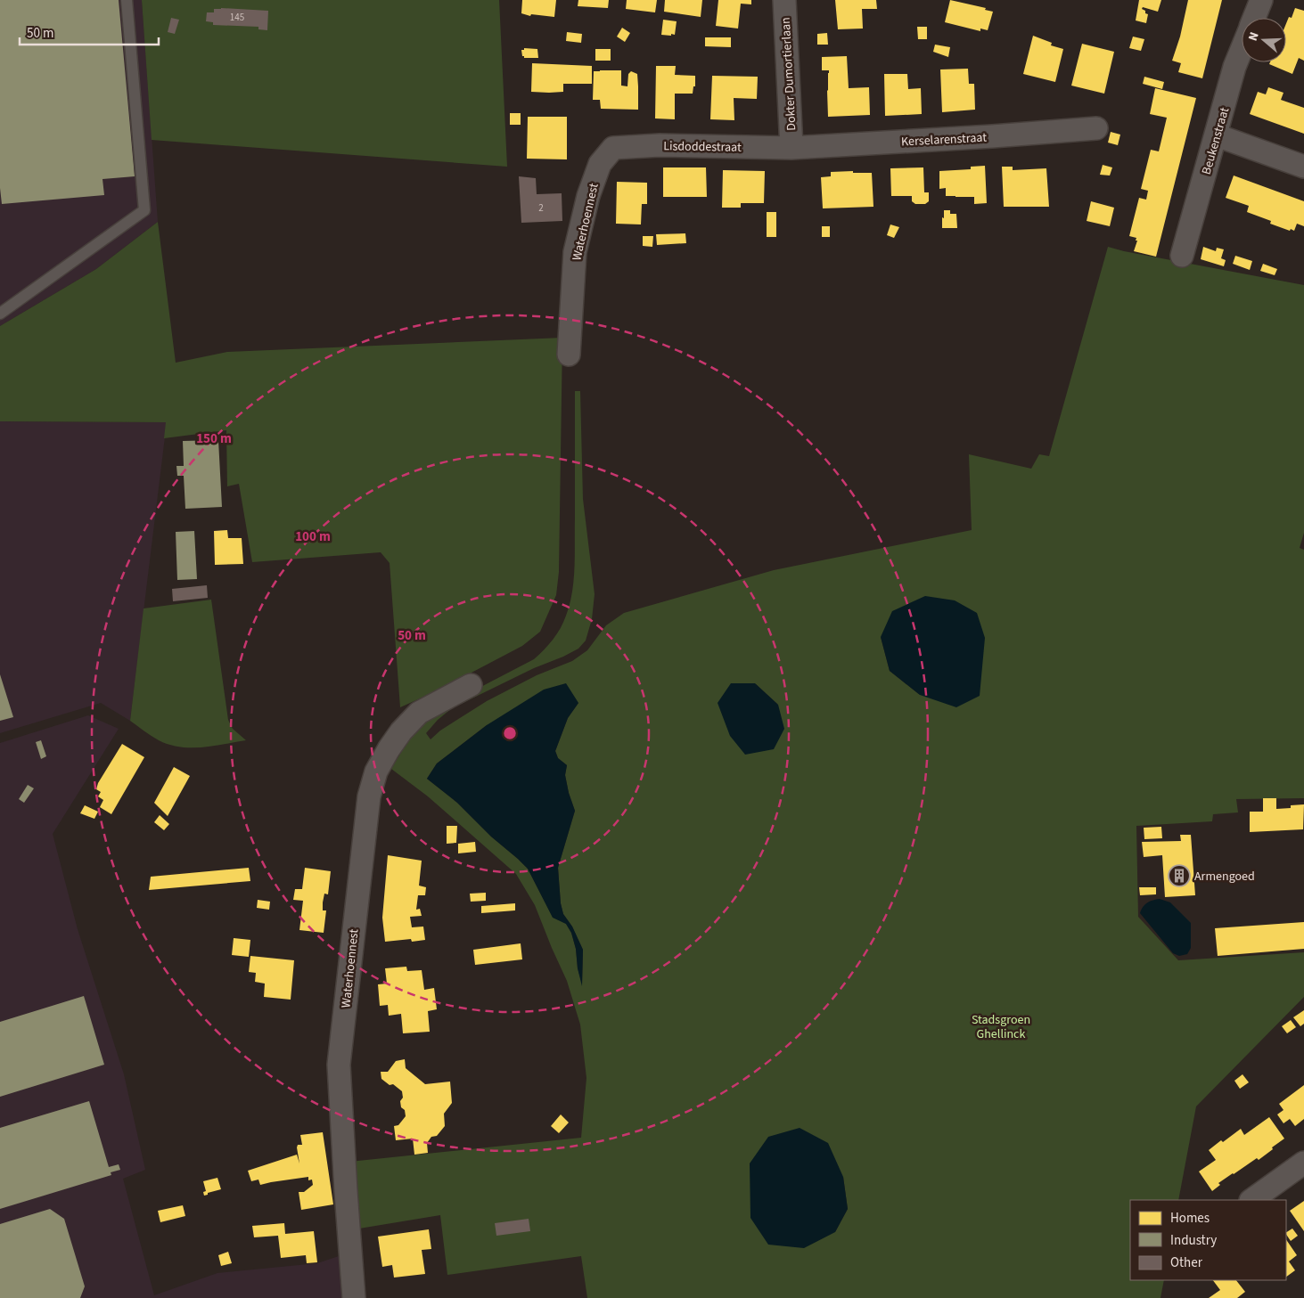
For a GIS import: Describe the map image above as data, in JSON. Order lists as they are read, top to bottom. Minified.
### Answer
{"streets":{"street":["Dokter Dumortierlaan","Kerselarenstraat","Beukenstraat","Lisdoddestraat","Waterhoennest"]},"crossings":[["Dokter Dumortierlaan","Kerselarenstraat"],["Dokter Dumortierlaan","Lisdoddestraat"],["Kerselarenstraat","Lisdoddestraat"],["Lisdoddestraat","Waterhoennest"]],"parks":["Stadsgroen Ghellinck"],"places":{"building":["Armengoed"]},"house_numbers":["145","2"],"legend":["Homes","Industry","Other"],"scale_bar":"50 m","north":"left","rings":["150 m","100 m","50 m"]}
